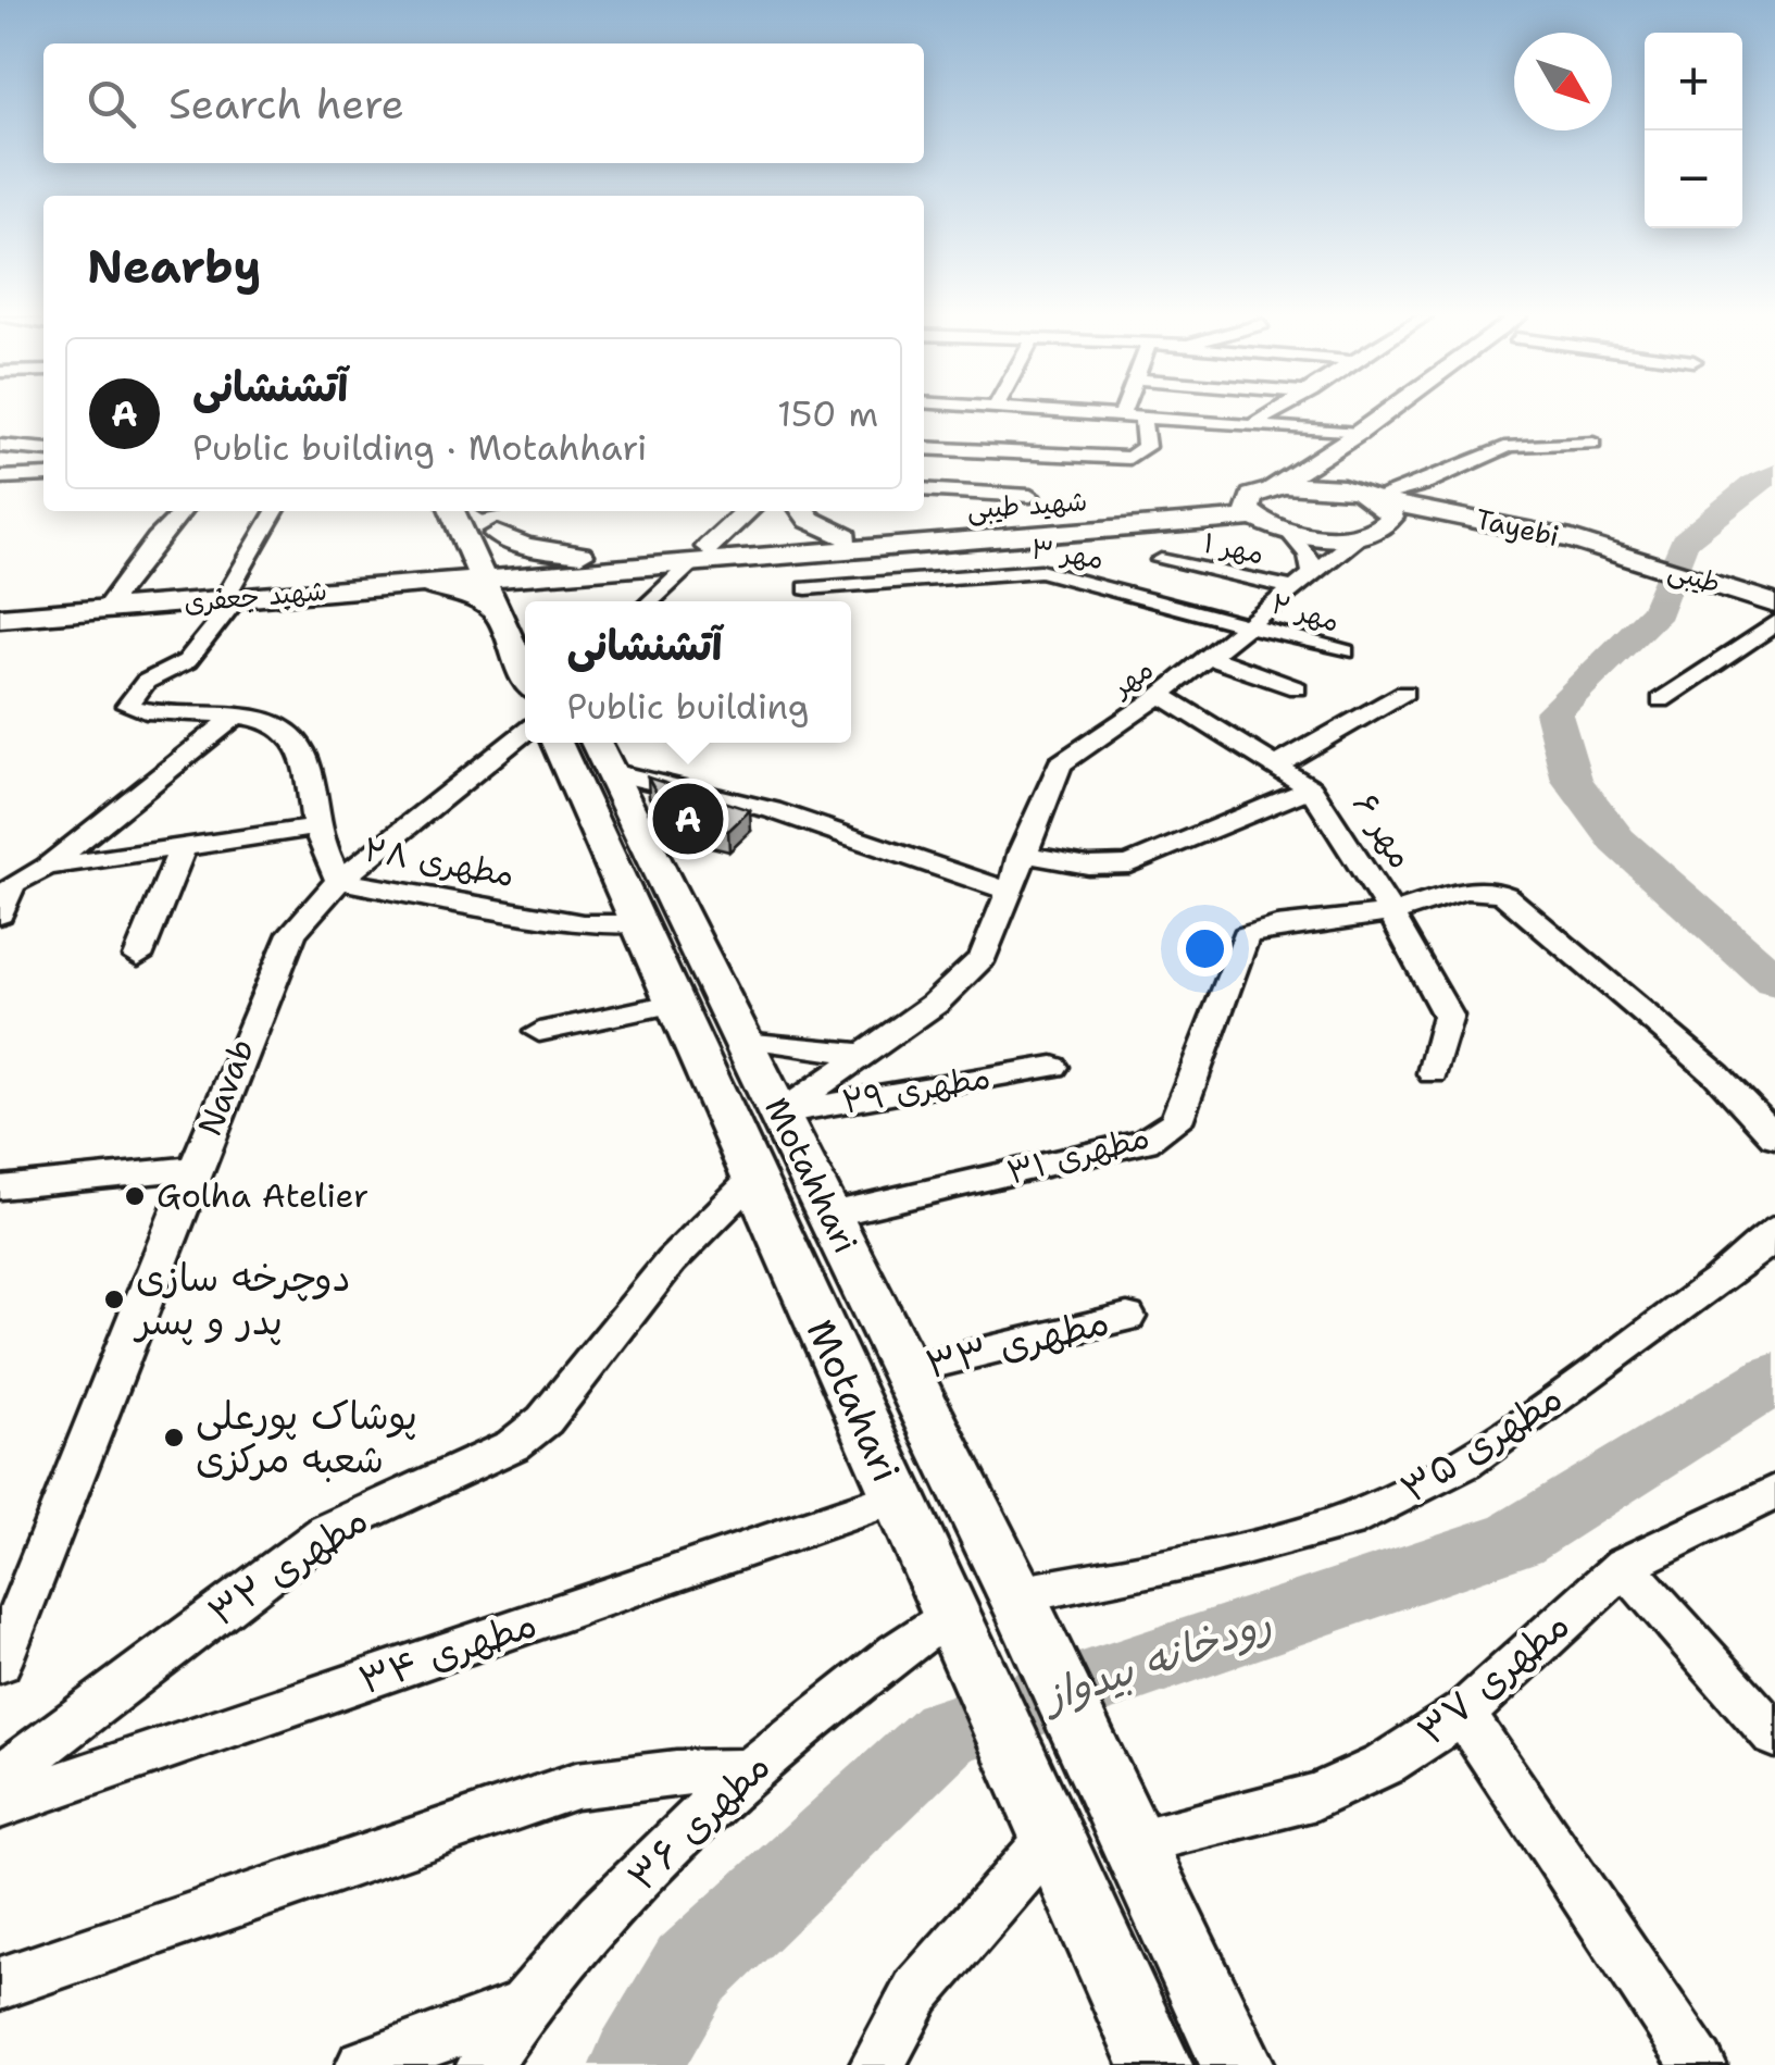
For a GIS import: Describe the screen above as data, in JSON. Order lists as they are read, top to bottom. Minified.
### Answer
{"streets":{"street":["شهید طیبی","Tayebi","مهر ۱","مهر ۳","طیبی","شهید جعفری","مهر ۲","مهر","مهر ۶","مطهری ۲۸","Navab","مطهری ۲۹","مطهری ۳۱","Motahhari","مطهری ۳۳","Motahari","مطهری ۳۵","مطهری ۳۲","مطهری ۳۴","مطهری ۳۷","مطهری ۳۶"]},"crossings":[["شهید طیبی","Tayebi"],["شهید طیبی","شهید جعفری"],["شهید طیبی","مهر"],["Tayebi","طیبی"],["Tayebi","مهر"],["مهر ۱","مهر"],["مهر ۳","مهر ۲"],["مهر ۳","مهر"],["شهید جعفری","مطهری ۲۸"],["مهر ۲","مهر"],["مهر","مهر ۶"],["مهر","مطهری ۲۹"],["مهر","Motahhari"],["مهر ۶","مطهری ۳۱"],["مطهری ۲۸","Navab"],["مطهری ۲۸","Motahari"],["مطهری ۲۹","Motahhari"],["مطهری ۳۱","Motahhari"],["Motahhari","مطهری ۳۳"],["Motahhari","Motahari"],["Motahhari","مطهری ۳۵"],["Motahari","مطهری ۳۲"],["Motahari","مطهری ۳۴"],["Motahari","مطهری ۳۶"]],"water":["رودخانه بیدواز"],"places":["Golha Atelier","دوچرخه سازی پدر و پسر","پوشاک پورعلی شعبه مرکزی"],"north":"bottom right","page":{"map_buttons":["+","−"],"search":"Search here","heading":"Nearby","list":[{"mark":"A","name":"آتشنشانی","note":"Public building · Motahhari","value":"150 m"}],"popup":["آتشنشانی","Public building"],"pins":"A"}}
